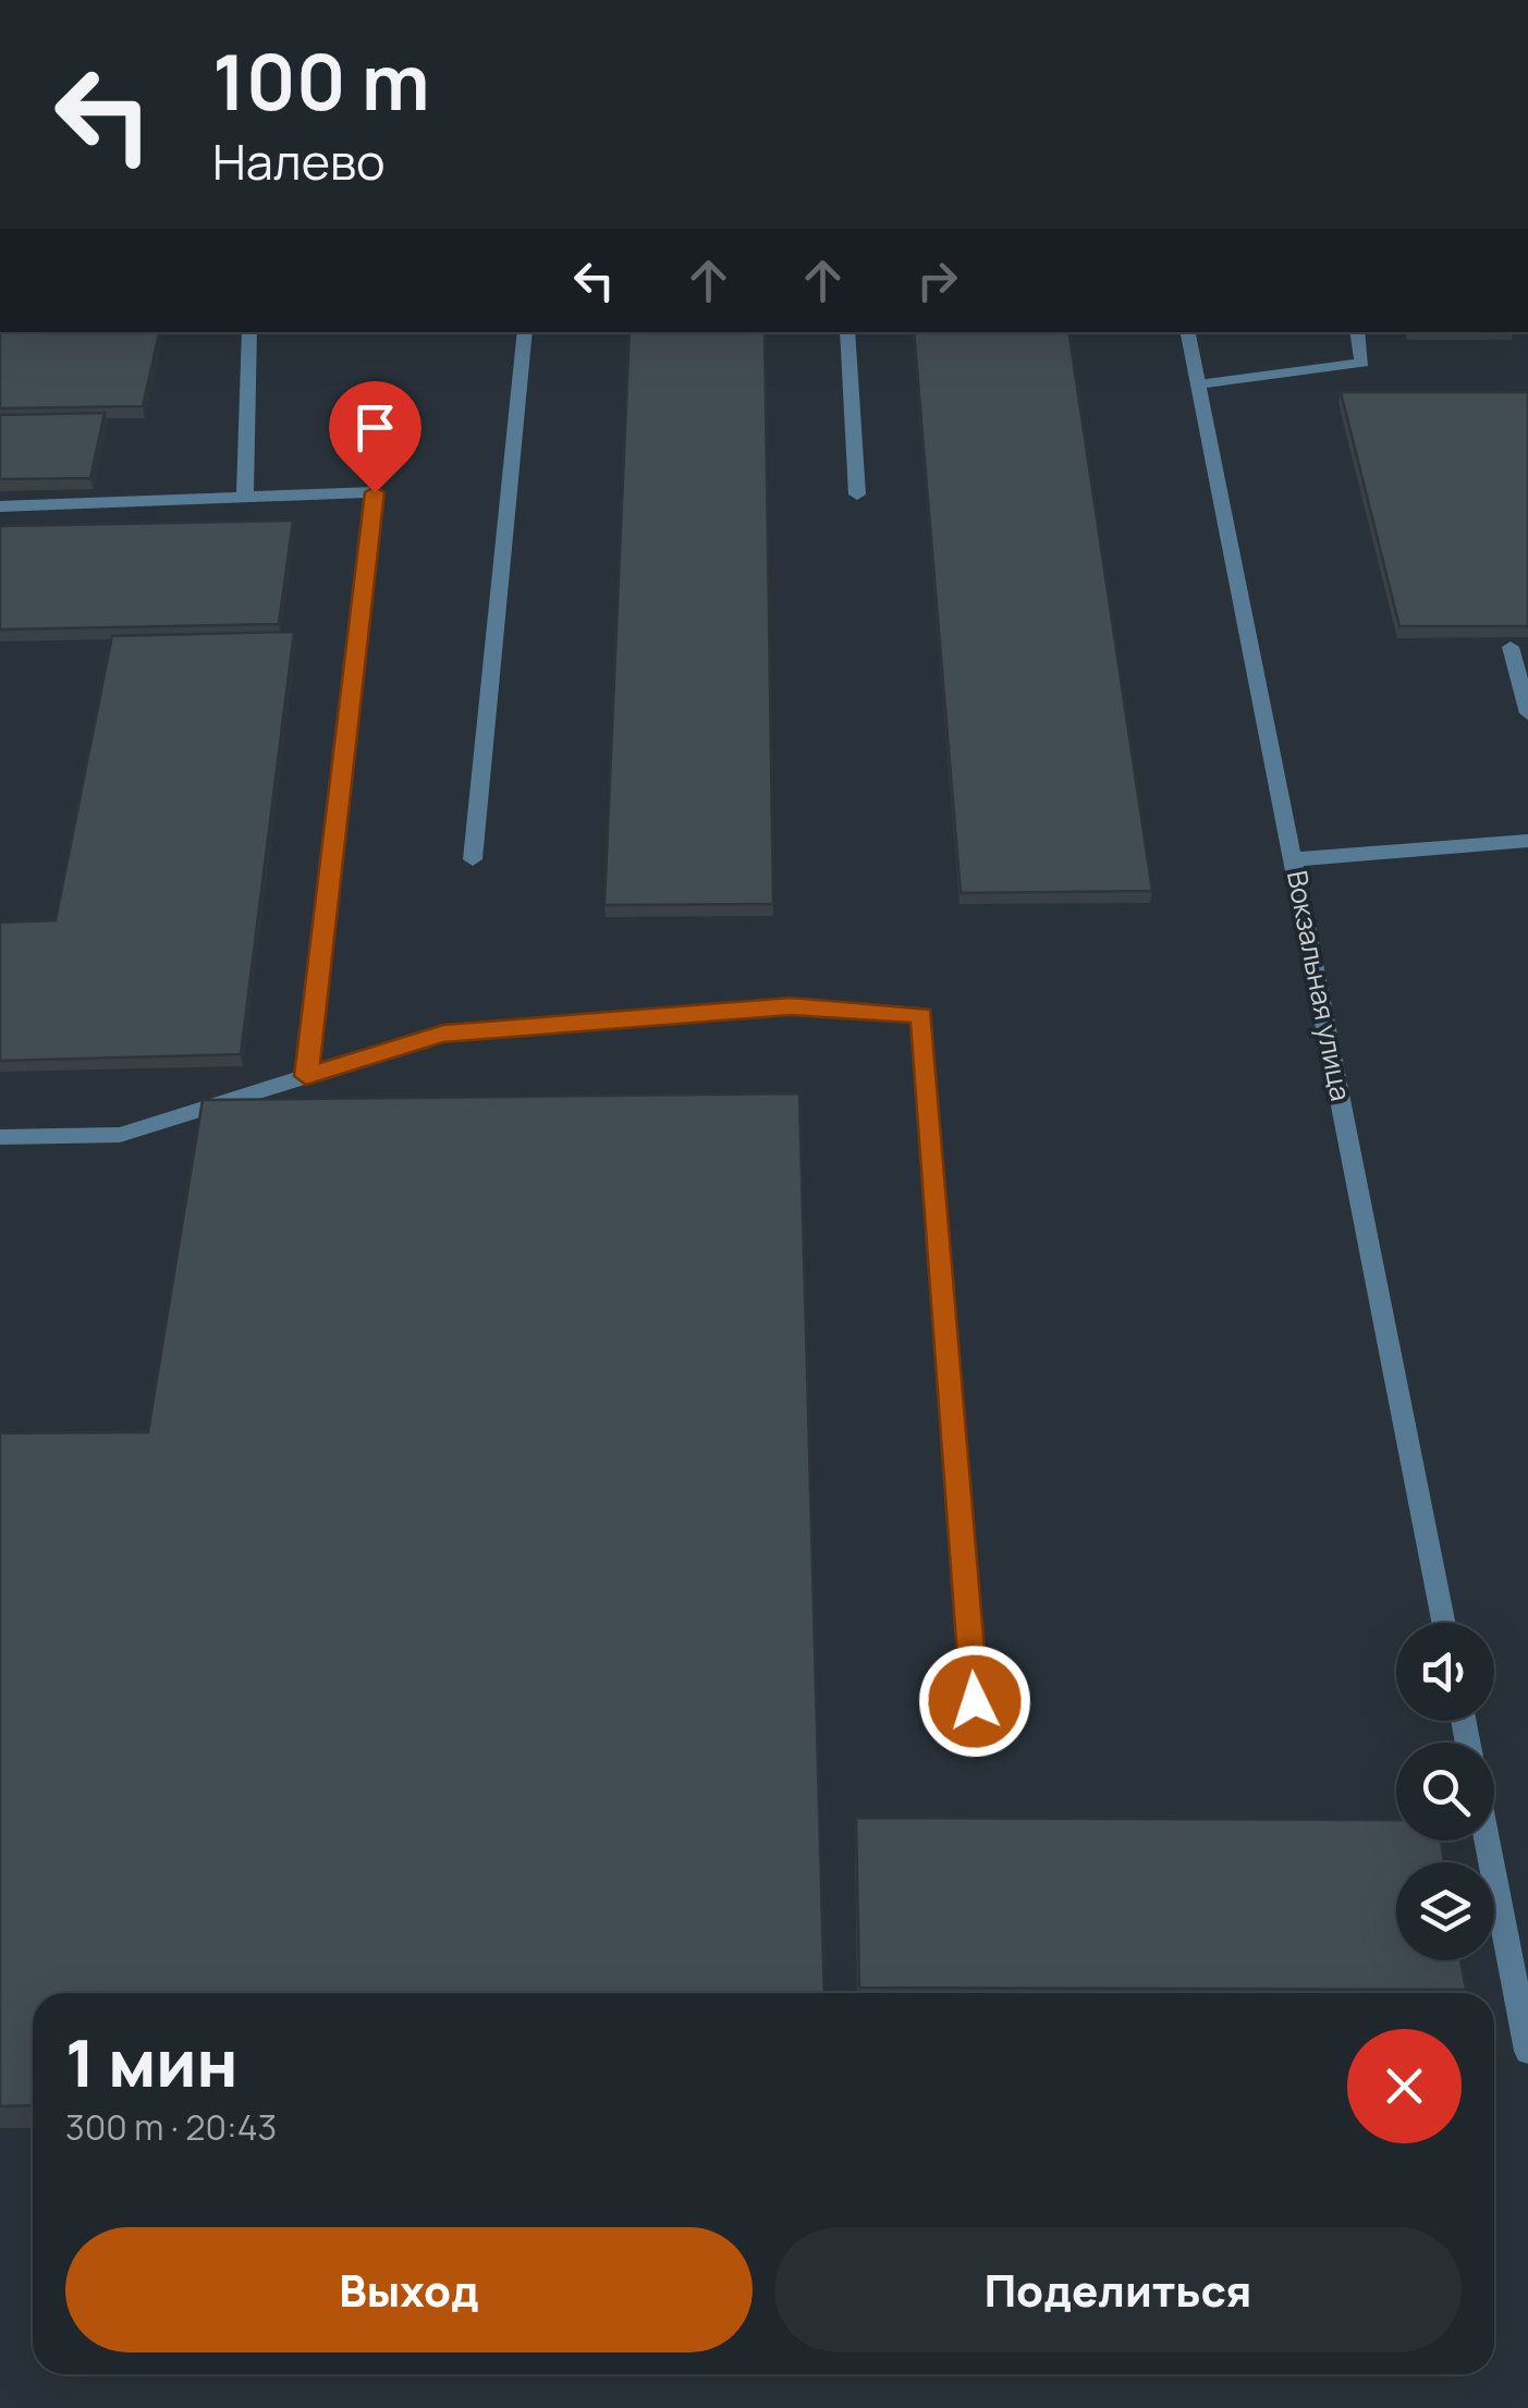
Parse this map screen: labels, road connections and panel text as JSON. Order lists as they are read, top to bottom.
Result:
{
  "streets": {
    "street": ["Вокзальная улица"]
  },
  "page": {
    "turn": ["100 m", "Налево"],
    "heading": ["1 мин", "300 m · 20:43"],
    "buttons": ["Выход", "Поделиться"]
  }
}
